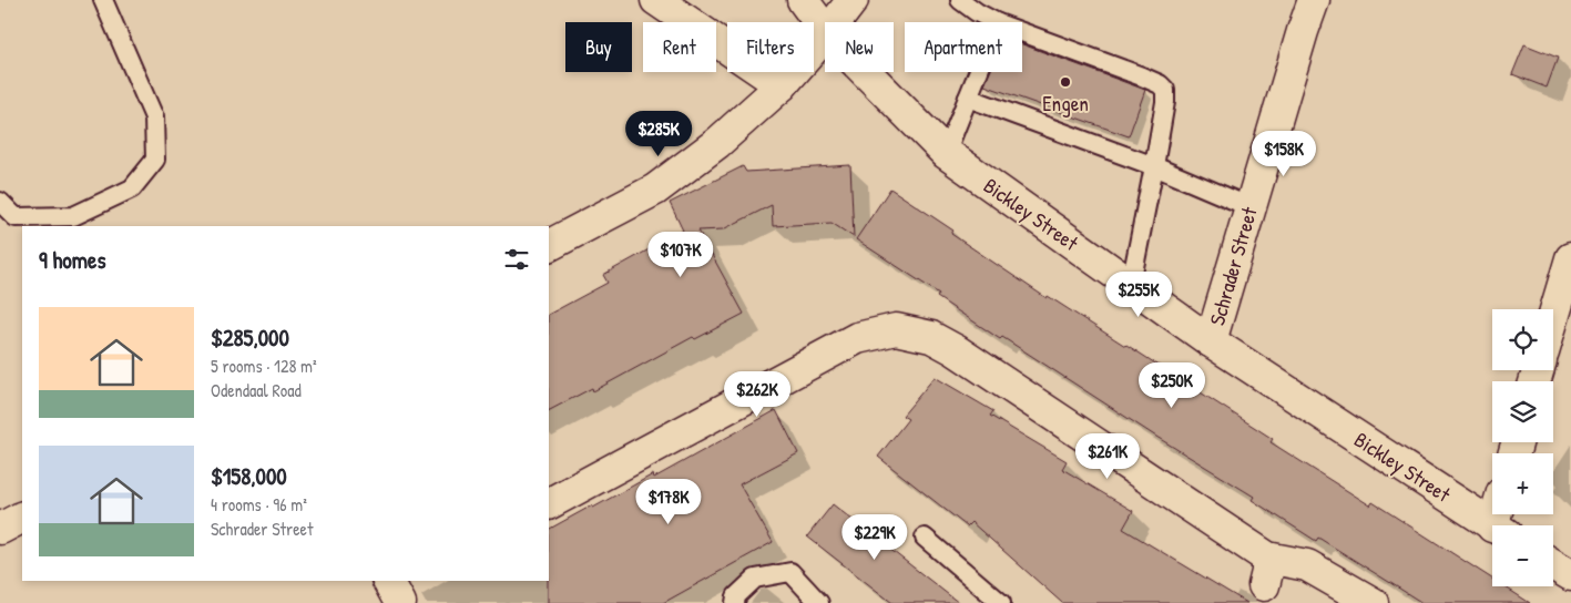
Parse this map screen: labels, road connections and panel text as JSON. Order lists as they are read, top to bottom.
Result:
{
  "streets": {
    "street": ["Bickley Street", "Schrader Street"]
  },
  "crossings": [
    ["Bickley Street", "Schrader Street"]
  ],
  "places": ["Engen"],
  "page": {
    "chip": [
      "Buy",
      "Rent",
      "Filters",
      "New",
      "Apartment"
    ],
    "price": [
      "$285K",
      "$158K",
      "$107K",
      "$255K",
      "$250K",
      "$262K",
      "$261K",
      "$178K",
      "$229K"
    ],
    "heading": "9 homes",
    "list": [
      {
        "name": "$285,000",
        "note": "5 rooms · 128 m² · Odendaal Road"
      },
      {
        "name": "$158,000",
        "note": "4 rooms · 96 m² · Schrader Street"
      }
    ],
    "map_buttons": ["+", "−"]
  }
}
